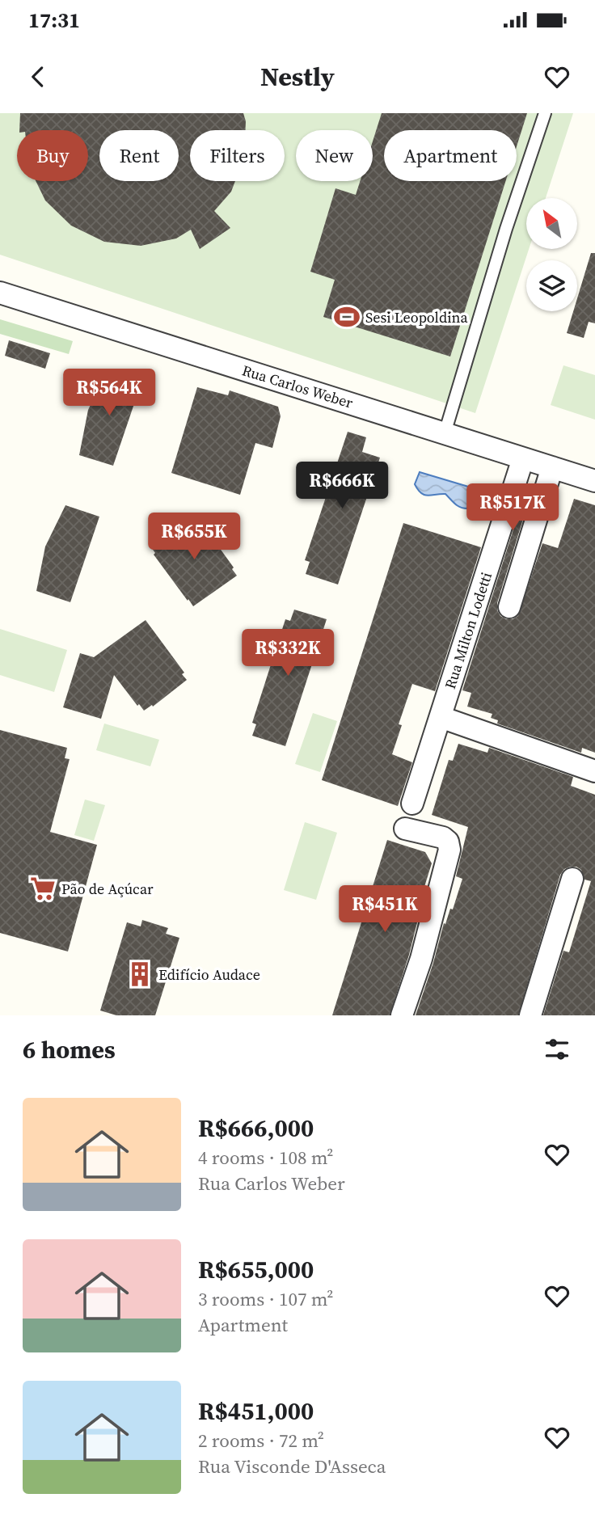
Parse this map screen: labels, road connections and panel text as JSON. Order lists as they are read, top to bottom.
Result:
{
  "streets": {
    "street": ["Rua Carlos Weber", "Rua Milton Lodetti"]
  },
  "crossings": [
    ["Rua Carlos Weber", "Rua Milton Lodetti"]
  ],
  "places": {
    "sports": ["Sesi Leopoldina"],
    "supermarket": ["Pão de Açúcar"],
    "building": ["Edifício Audace"]
  },
  "north": "top left",
  "page": {
    "status": "17:31",
    "header": "Nestly",
    "chip": [
      "Buy",
      "Rent",
      "Filters",
      "New",
      "Apartment"
    ],
    "price": [
      "R$564K",
      "R$666K",
      "R$517K",
      "R$655K",
      "R$332K",
      "R$451K"
    ],
    "heading": "6 homes",
    "list": [
      {
        "name": "R$666,000",
        "note": "4 rooms · 108 m² · Rua Carlos Weber"
      },
      {
        "name": "R$655,000",
        "note": "3 rooms · 107 m² · Apartment"
      },
      {
        "name": "R$451,000",
        "note": "2 rooms · 72 m² · Rua Visconde D'Asseca"
      }
    ]
  }
}
